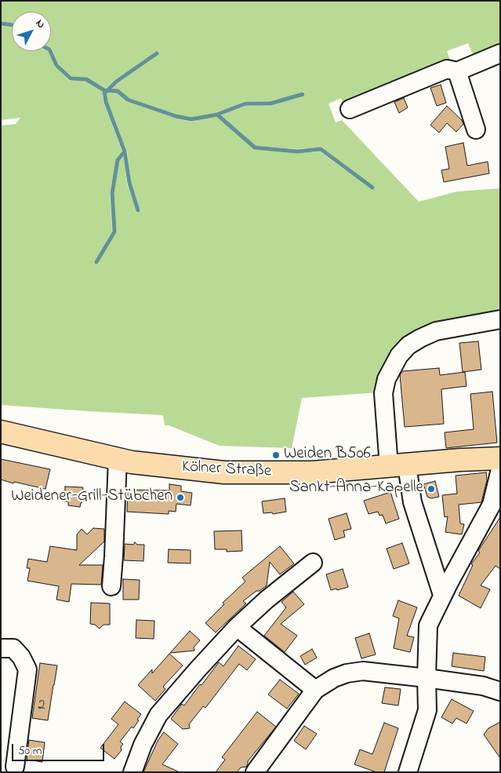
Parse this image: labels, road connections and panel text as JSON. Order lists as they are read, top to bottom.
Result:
{
  "streets": {
    "main road": ["Kölner Straße"]
  },
  "places": ["Weiden B506", "Sankt-Anna-Kapelle", "Weidener-Grill-Stübchen"],
  "house_numbers": ["2"],
  "scale_bar": "50 m",
  "north": "top right"
}
